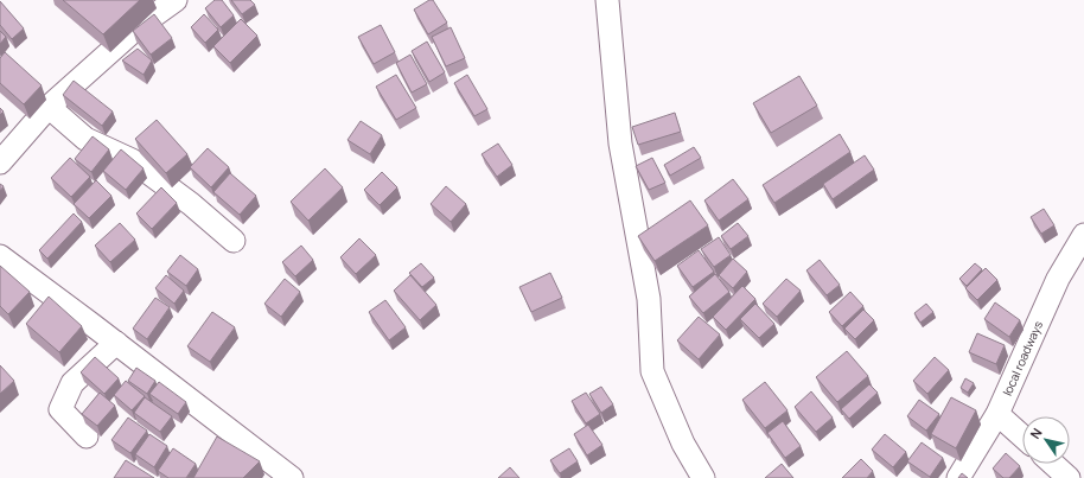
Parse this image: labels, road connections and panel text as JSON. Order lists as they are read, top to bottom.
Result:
{
  "streets": {
    "street": ["local roadways"]
  },
  "north": "top left"
}
